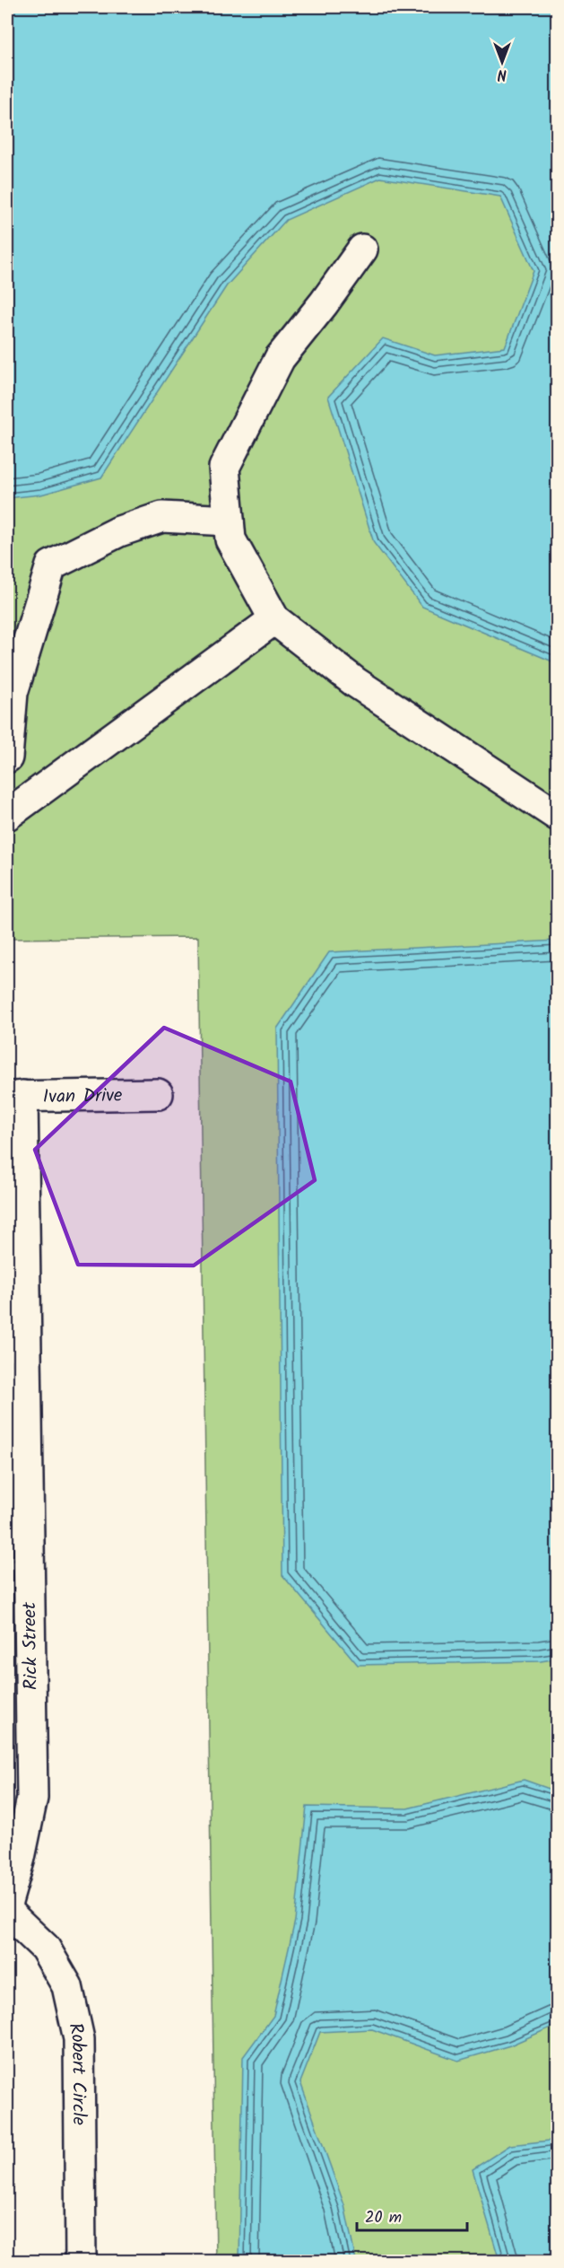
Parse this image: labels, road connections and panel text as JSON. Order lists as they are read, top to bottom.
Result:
{
  "streets": {
    "street": ["Ivan Drive", "Rick Street", "Robert Circle"]
  },
  "crossings": [
    ["Ivan Drive", "Rick Street"]
  ],
  "scale_bar": "20 m",
  "north": "bottom"
}
